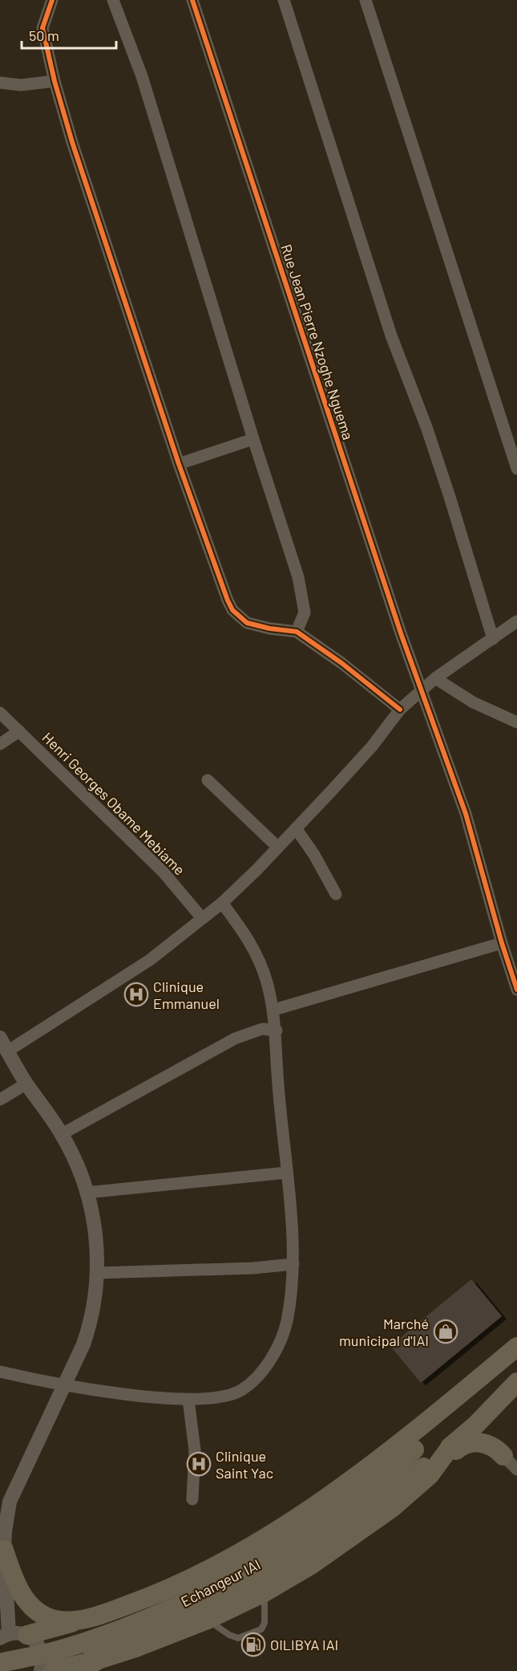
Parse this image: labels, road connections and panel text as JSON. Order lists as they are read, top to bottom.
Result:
{
  "streets": {
    "highway": ["Echangeur IAI"],
    "street": ["Rue Jean Pierre Nzoghe Nguema", "Henri Georges Obame Mebiame"]
  },
  "places": {
    "hospital": ["Clinique Emmanuel", "Clinique Saint Yac"],
    "shop": ["Marché municipal d'IAI"],
    "fuel station": ["OILIBYA IAI"]
  },
  "scale_bar": "50 m"
}
